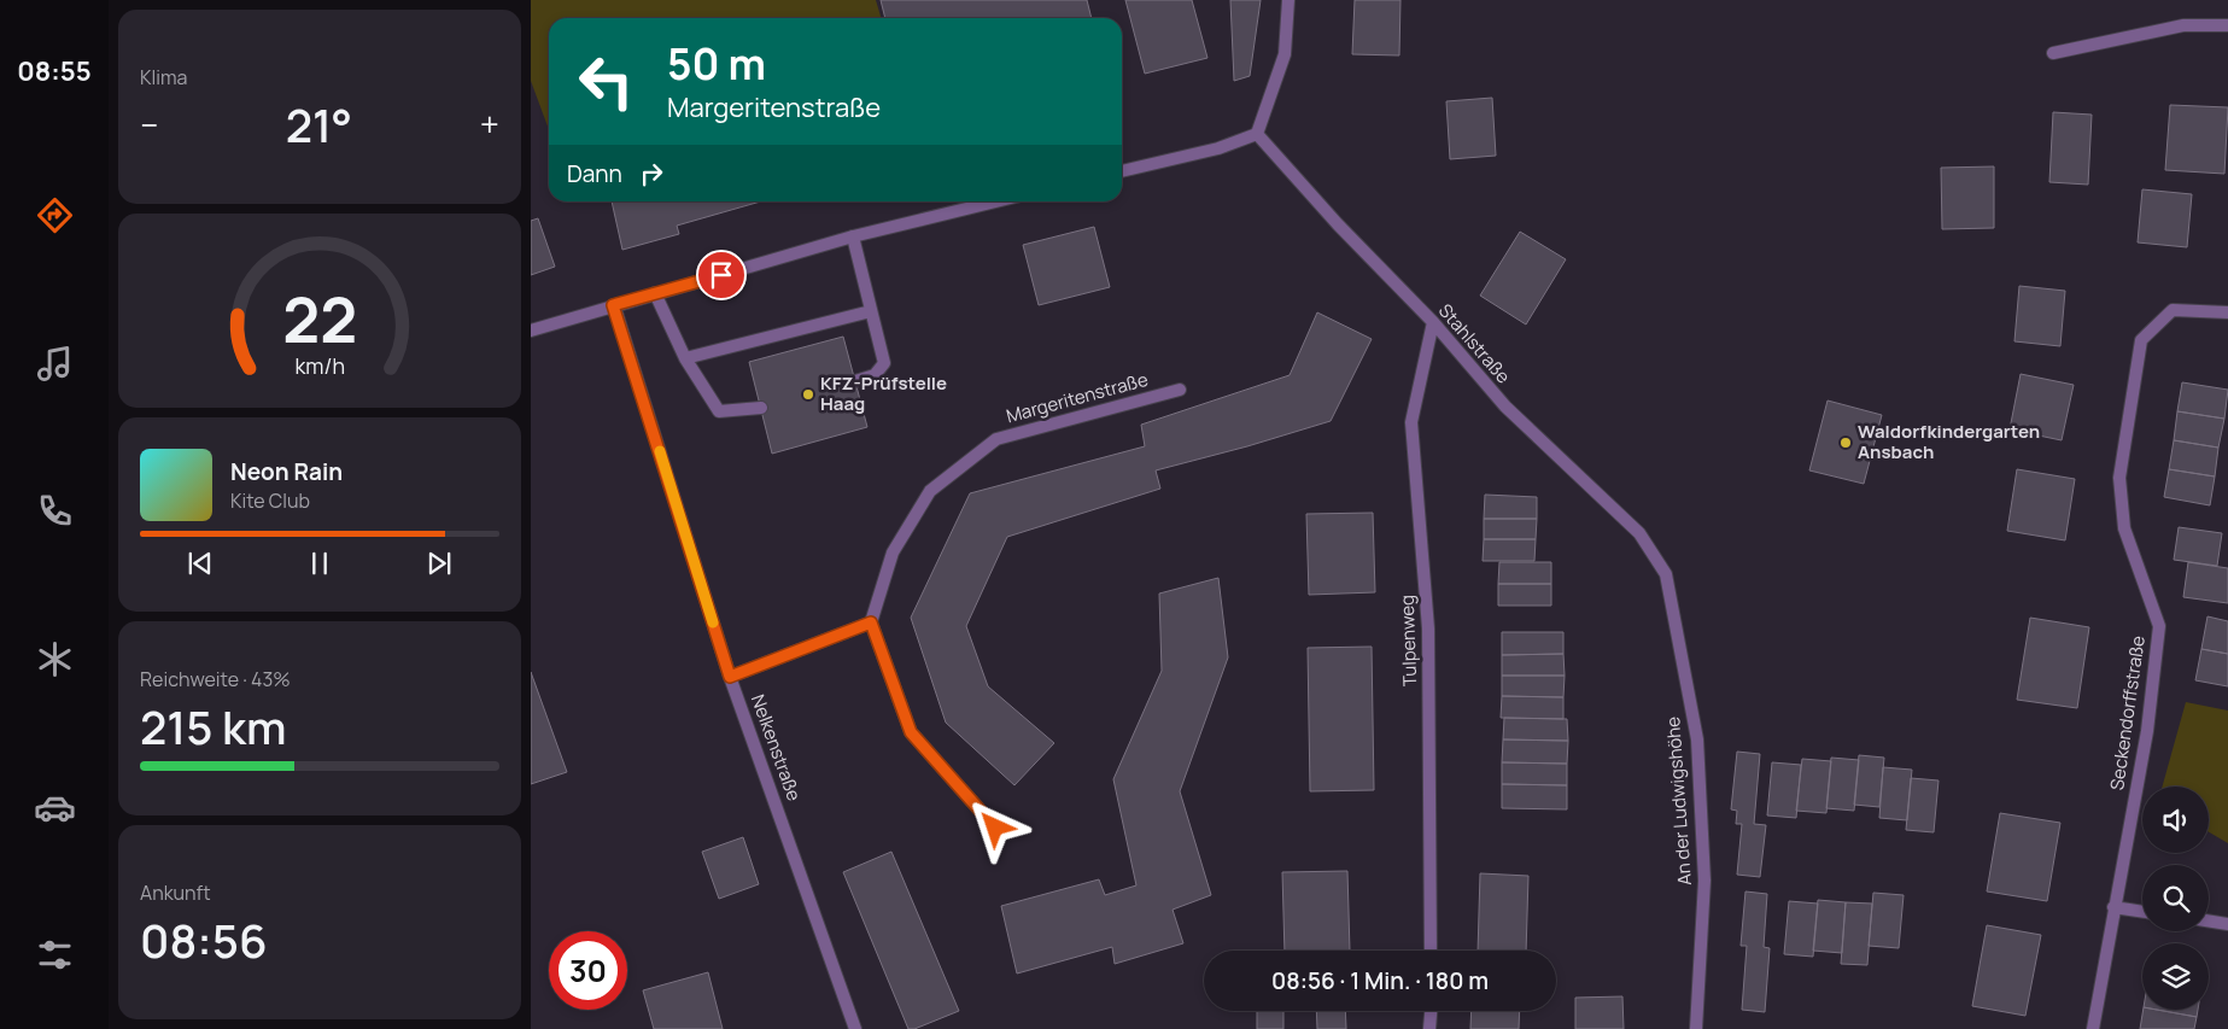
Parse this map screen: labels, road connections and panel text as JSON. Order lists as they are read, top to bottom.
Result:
{
  "streets": {
    "street": [
      "Stahlstraße",
      "Margeritenstraße",
      "Tulpenweg",
      "Seckendorffstraße",
      "Nelkenstraße",
      "An der Ludwigshöhe"
    ]
  },
  "crossings": [
    ["Stahlstraße", "Tulpenweg"],
    ["Stahlstraße", "An der Ludwigshöhe"]
  ],
  "places": ["KFZ-Prüfstelle Haag", "Waldorfkindergarten Ansbach"],
  "page": {
    "tabs": "08:55",
    "tile": [
      "Klima",
      ["Reichweite · 43%", "215 km"],
      ["Ankunft", "08:56"]
    ],
    "turn": ["50 m", "Margeritenstraße"],
    "heat": ["−", "21°", "+"],
    "then": "Dann",
    "song": ["Neon Rain", "Kite Club"],
    "limit": "30",
    "trip": "08:56 · 1 Min. · 180 m",
    "gauge": ["22", "km/h"]
  }
}
